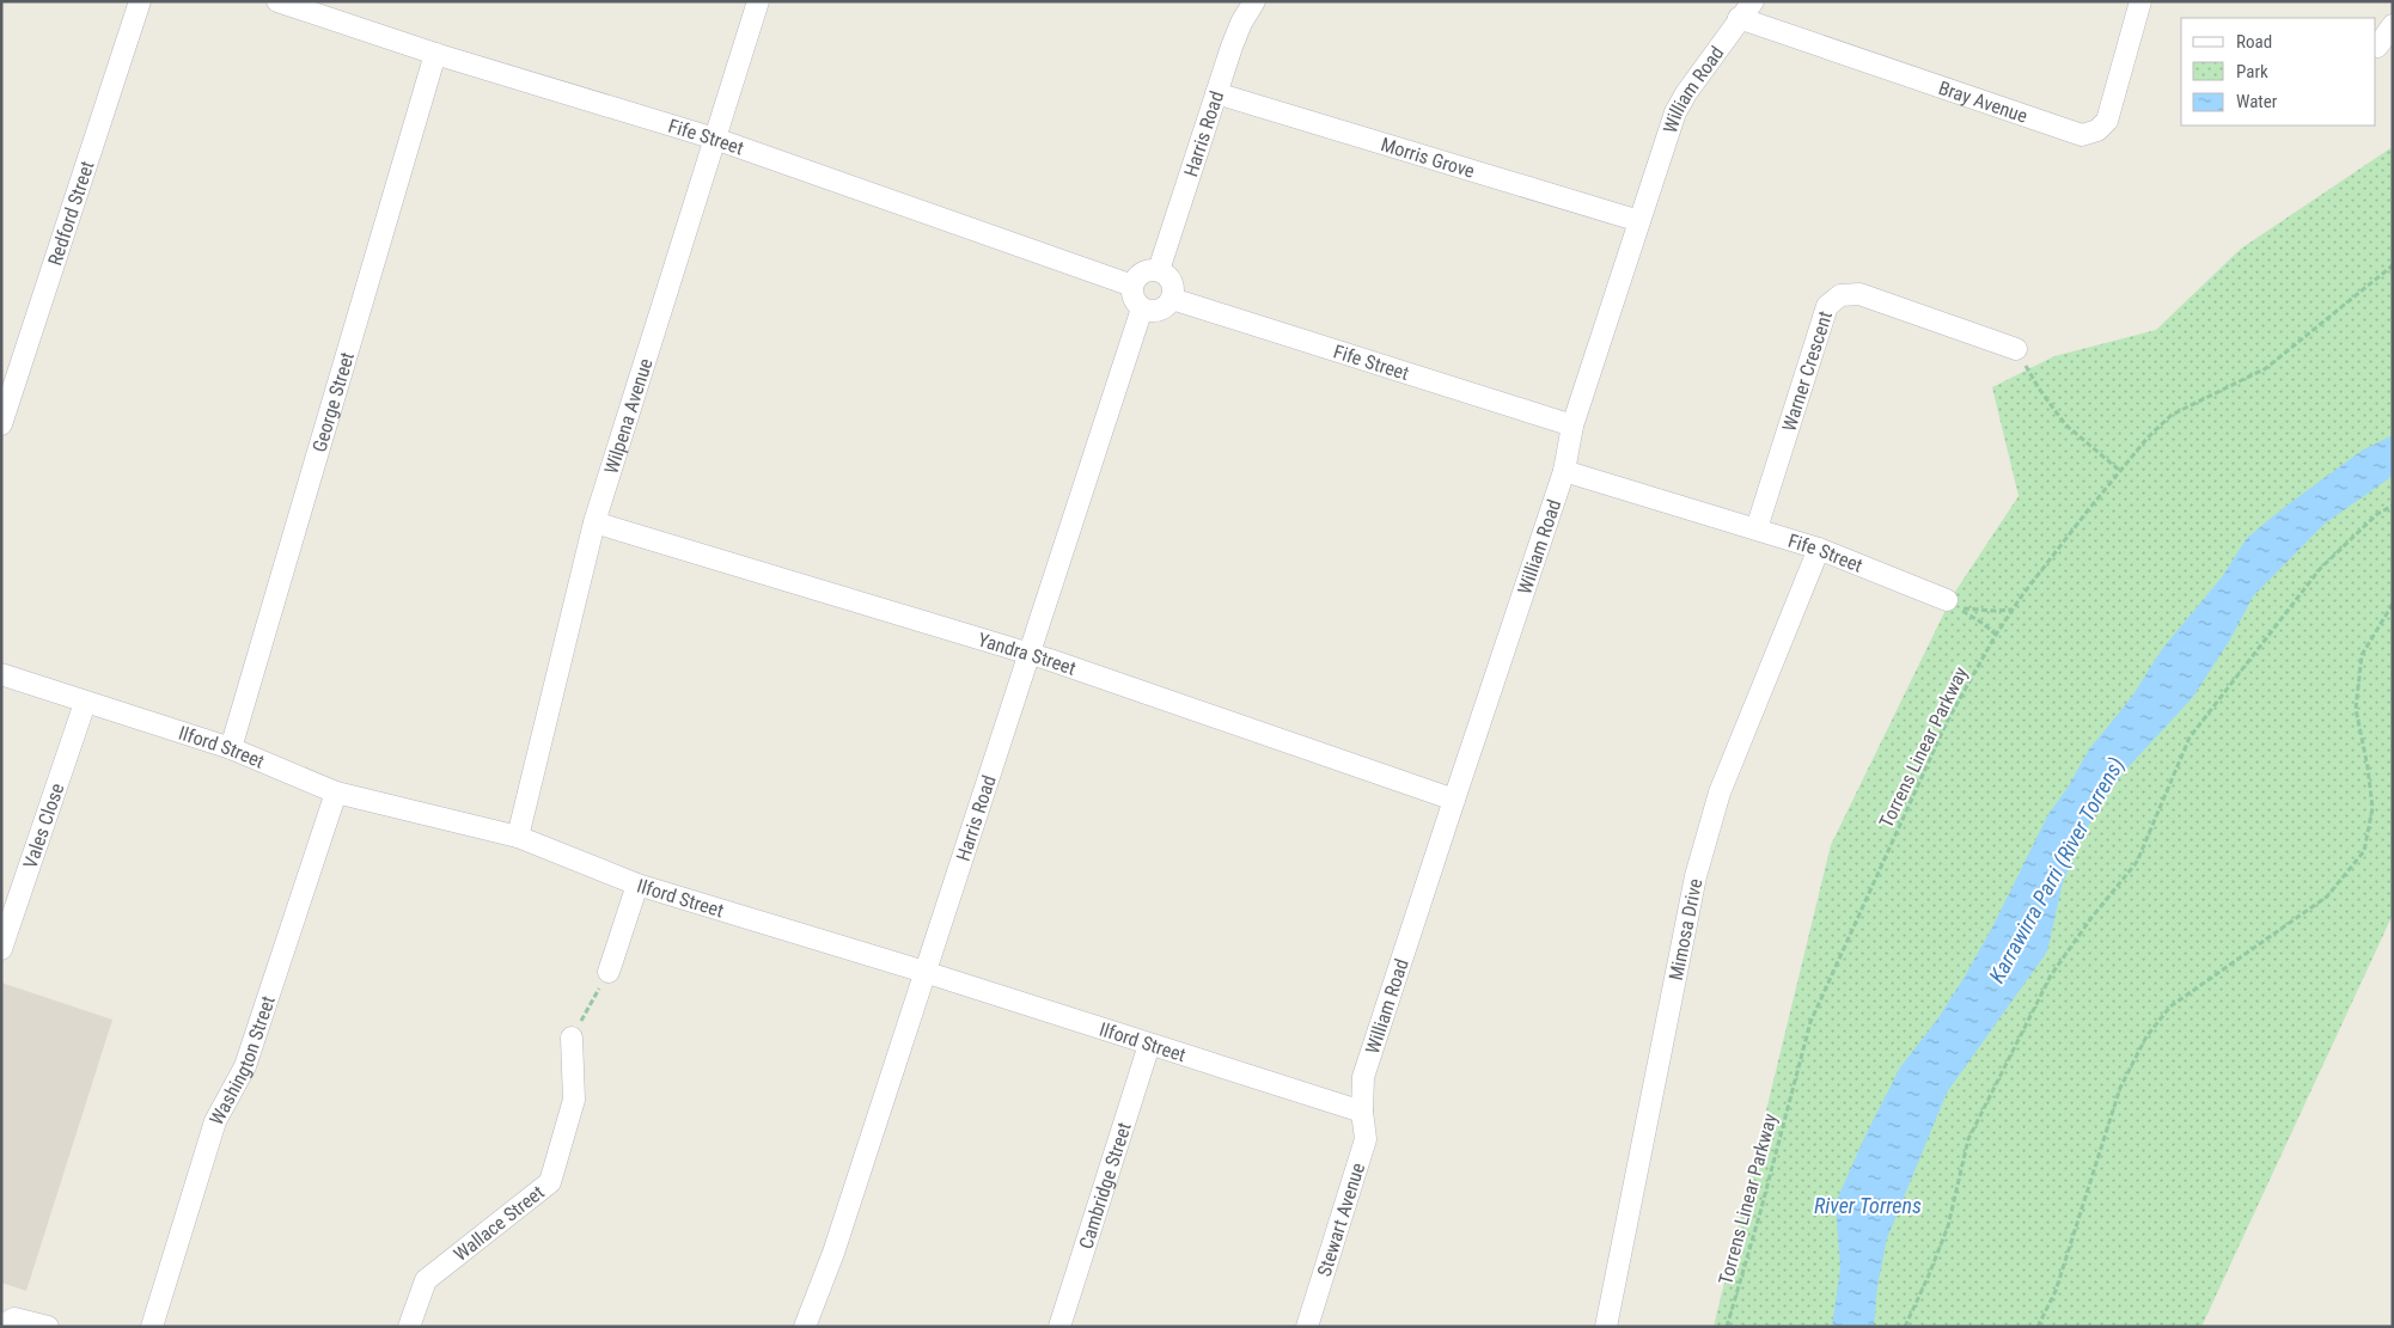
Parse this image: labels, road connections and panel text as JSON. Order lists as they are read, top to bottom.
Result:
{
  "streets": {
    "street": [
      "William Road",
      "Bray Avenue",
      "Harris Road",
      "Fife Street",
      "Morris Grove",
      "Redford Street",
      "Warner Crescent",
      "George Street",
      "Wilpena Avenue",
      "Yandra Street",
      "Ilford Street",
      "Vales Close",
      "Mimosa Drive",
      "Washington Street",
      "Cambridge Street",
      "Stewart Avenue",
      "Wallace Street"
    ],
    "path": ["Torrens Linear Parkway"]
  },
  "crossings": [
    ["William Road", "Bray Avenue"],
    ["William Road", "Fife Street"],
    ["William Road", "Morris Grove"],
    ["William Road", "Yandra Street"],
    ["William Road", "Ilford Street"],
    ["William Road", "Stewart Avenue"],
    ["Harris Road", "Fife Street"],
    ["Harris Road", "Morris Grove"],
    ["Harris Road", "Yandra Street"],
    ["Harris Road", "Ilford Street"],
    ["Fife Street", "Warner Crescent"],
    ["Fife Street", "George Street"],
    ["Fife Street", "Wilpena Avenue"],
    ["Fife Street", "Mimosa Drive"],
    ["George Street", "Ilford Street"],
    ["Wilpena Avenue", "Yandra Street"],
    ["Wilpena Avenue", "Ilford Street"],
    ["Ilford Street", "Vales Close"],
    ["Ilford Street", "Washington Street"],
    ["Ilford Street", "Cambridge Street"],
    ["Ilford Street", "Stewart Avenue"]
  ],
  "water": ["Karrawirra Parri (River Torrens)", "River Torrens"],
  "legend": ["Road", "Park", "Water"]
}
